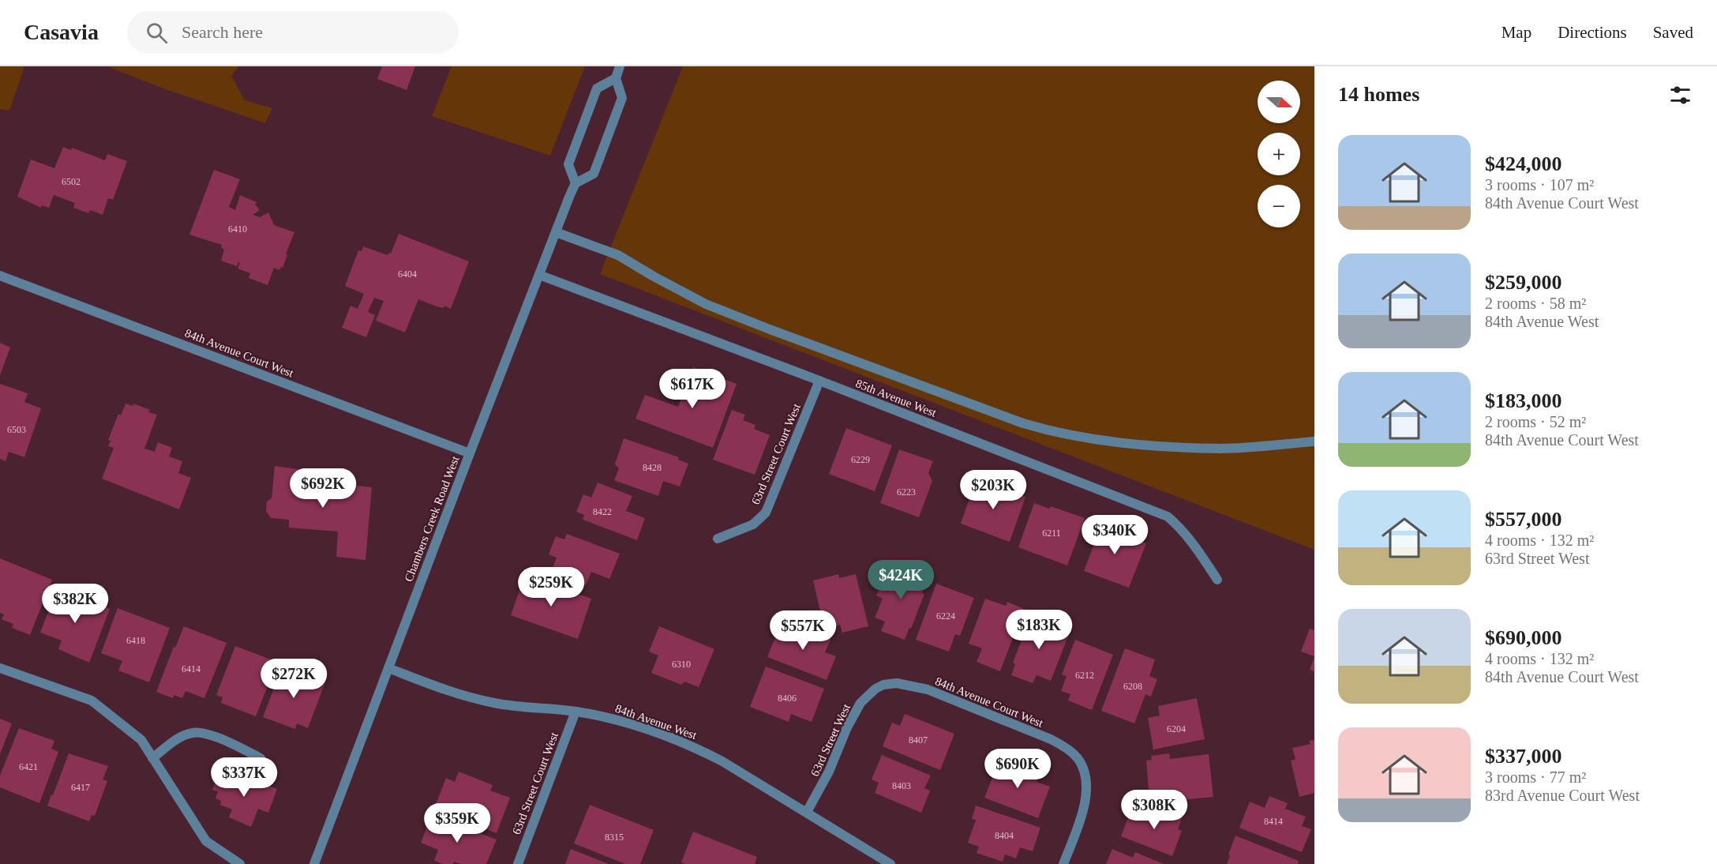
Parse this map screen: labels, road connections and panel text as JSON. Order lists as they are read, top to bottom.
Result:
{
  "streets": {
    "street": [
      "84th Avenue Court West",
      "85th Avenue West",
      "63rd Street Court West",
      "Chambers Creek Road West",
      "84th Avenue West",
      "63rd Street West"
    ]
  },
  "crossings": [
    ["84th Avenue Court West", "Chambers Creek Road West"],
    ["84th Avenue Court West", "63rd Street West"],
    ["85th Avenue West", "63rd Street Court West"],
    ["85th Avenue West", "Chambers Creek Road West"],
    ["63rd Street Court West", "84th Avenue West"],
    ["Chambers Creek Road West", "84th Avenue West"],
    ["84th Avenue West", "63rd Street West"]
  ],
  "house_numbers": [
    "6502",
    "6410",
    "6404",
    "6503",
    "6229",
    "8428",
    "6223",
    "8422",
    "6211",
    "6224",
    "6418",
    "6310",
    "6414",
    "6212",
    "6208",
    "8406",
    "6204",
    "8407",
    "6421",
    "8403",
    "6417",
    "8414",
    "8404",
    "8315"
  ],
  "north": "right",
  "page": {
    "header": "Casavia",
    "search": "Search here",
    "nav": ["Map", "Directions", "Saved"],
    "heading": "14 homes",
    "map_buttons": ["+", "−"],
    "list": [
      {
        "name": "$424,000",
        "note": "3 rooms · 107 m² · 84th Avenue Court West"
      },
      {
        "name": "$259,000",
        "note": "2 rooms · 58 m² · 84th Avenue West"
      },
      {
        "name": "$183,000",
        "note": "2 rooms · 52 m² · 84th Avenue Court West"
      },
      {
        "name": "$557,000",
        "note": "4 rooms · 132 m² · 63rd Street West"
      },
      {
        "name": "$690,000",
        "note": "4 rooms · 132 m² · 84th Avenue Court West"
      },
      {
        "name": "$337,000",
        "note": "3 rooms · 77 m² · 83rd Avenue Court West"
      }
    ],
    "price": [
      "$617K",
      "$692K",
      "$203K",
      "$340K",
      "$424K",
      "$259K",
      "$382K",
      "$183K",
      "$557K",
      "$272K",
      "$690K",
      "$337K",
      "$308K",
      "$359K"
    ]
  }
}
